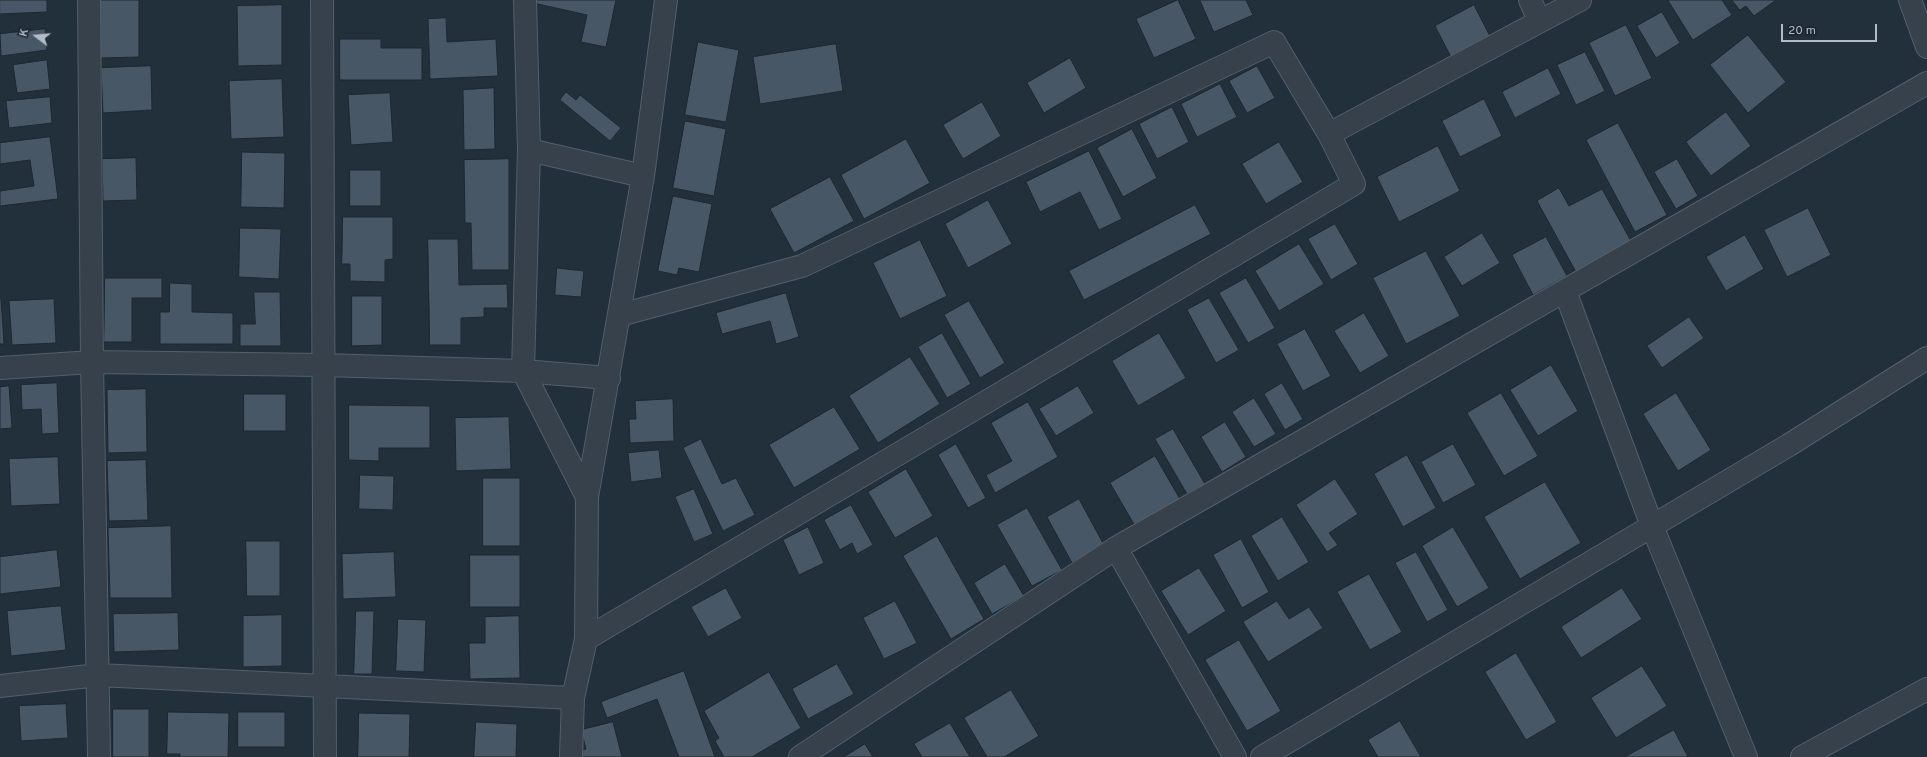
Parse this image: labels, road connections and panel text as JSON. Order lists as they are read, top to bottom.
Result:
{
  "scale_bar": "20 m",
  "north": "left"
}
